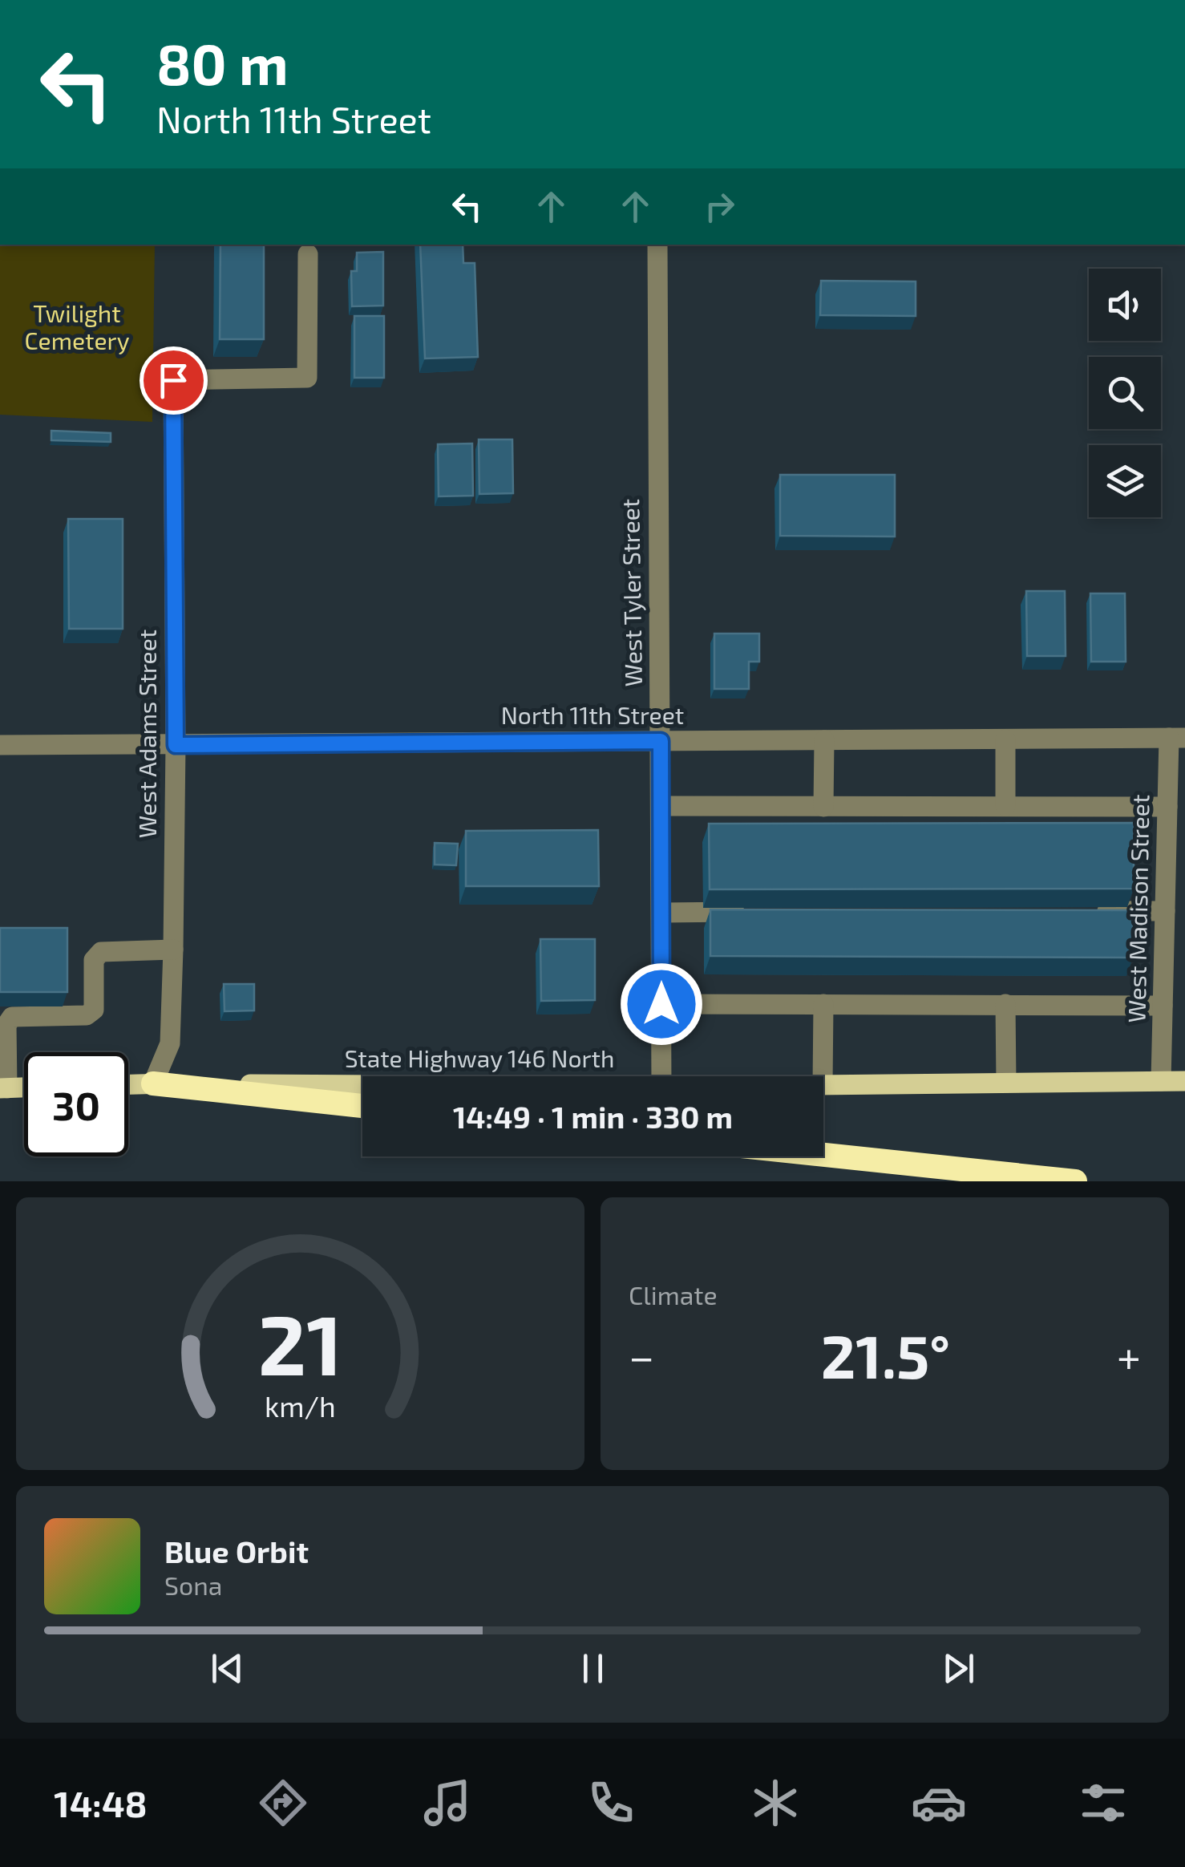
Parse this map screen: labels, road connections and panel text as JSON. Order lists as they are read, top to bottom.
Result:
{
  "streets": {
    "main road": ["State Highway 146 North"],
    "street": [
      "West Tyler Street",
      "North 11th Street",
      "West Adams Street",
      "West Madison Street"
    ]
  },
  "crossings": [
    ["West Tyler Street", "North 11th Street"],
    ["North 11th Street", "West Adams Street"],
    ["North 11th Street", "West Madison Street"],
    ["West Adams Street", "State Highway 146 North"],
    ["West Madison Street", "State Highway 146 North"]
  ],
  "parks": ["Twilight Cemetery"],
  "page": {
    "turn": ["80 m", "North 11th Street"],
    "limit": "30",
    "trip": "14:49 · 1 min · 330 m",
    "tile": "Climate",
    "heat": ["−", "21.5°", "+"],
    "song": ["Blue Orbit", "Sona"],
    "tabs": "14:48",
    "gauge": ["21", "km/h"]
  }
}
